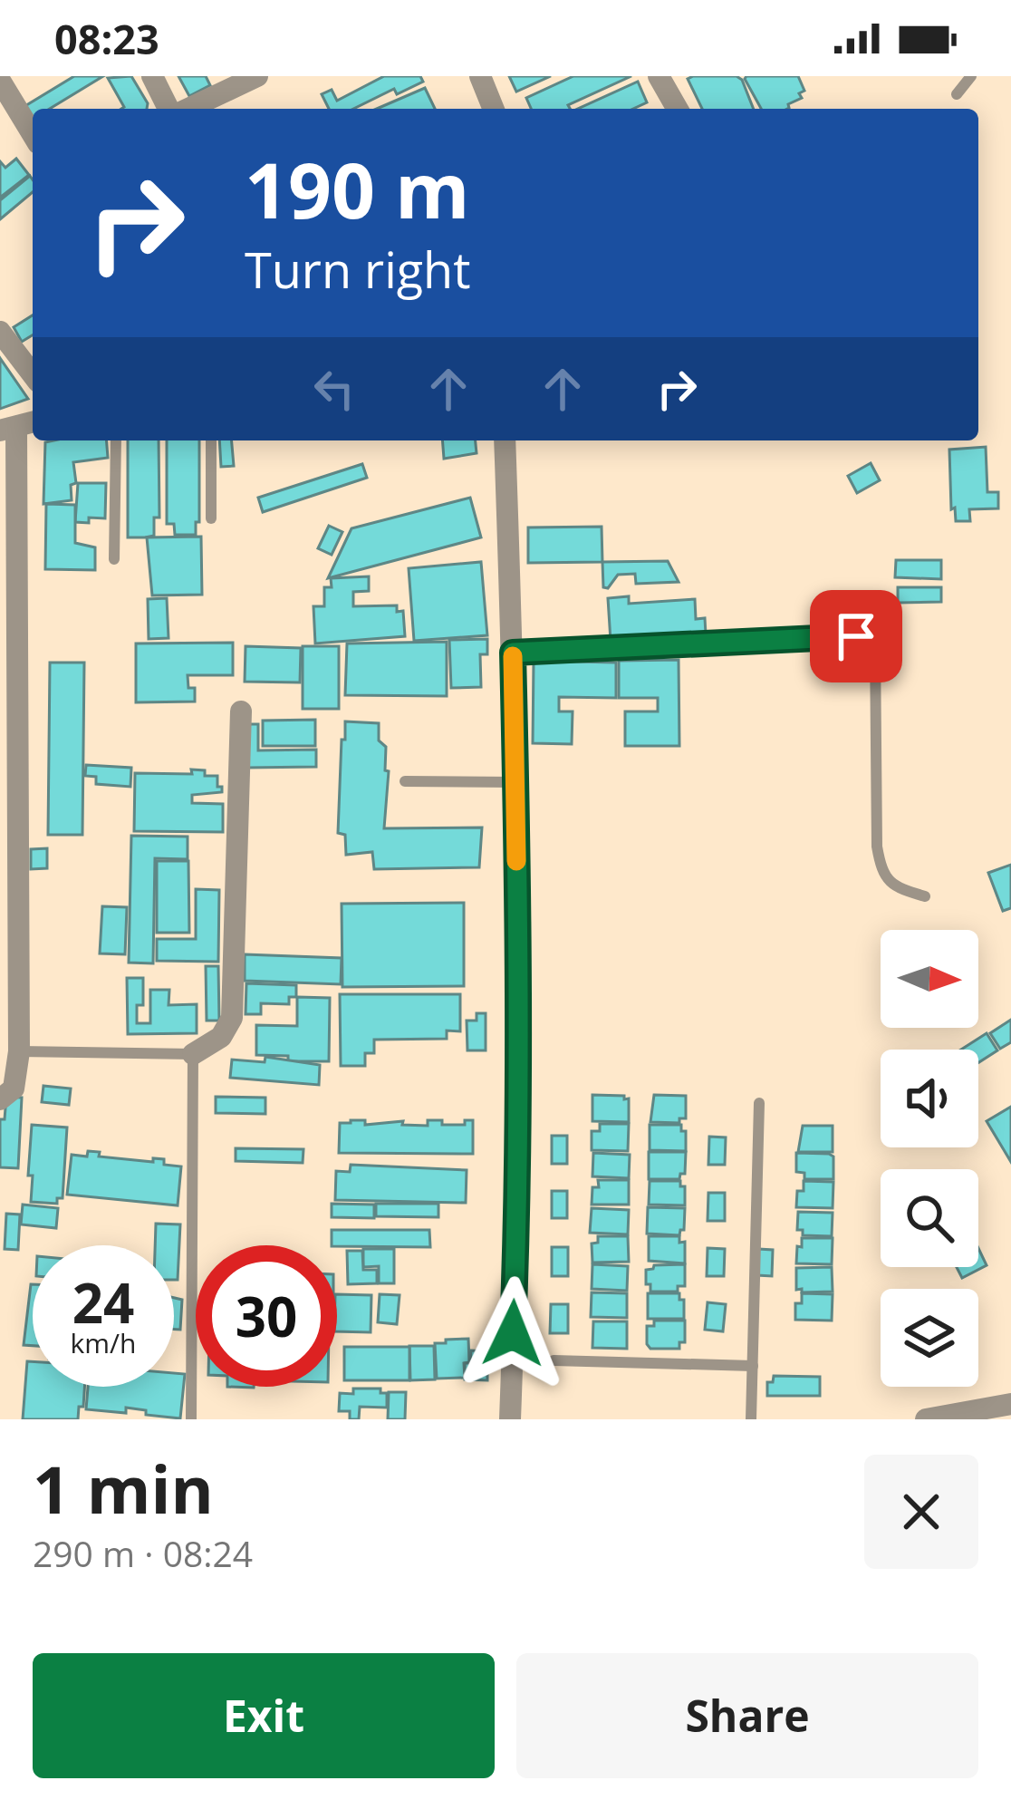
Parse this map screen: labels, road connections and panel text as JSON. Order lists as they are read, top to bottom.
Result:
{
  "north": "right",
  "page": {
    "status": "08:23",
    "turn": ["190 m", "Turn right"],
    "speed": "24 km/h",
    "limit": "30",
    "heading": ["1 min", "290 m · 08:24"],
    "buttons": ["Exit", "Share"]
  }
}
